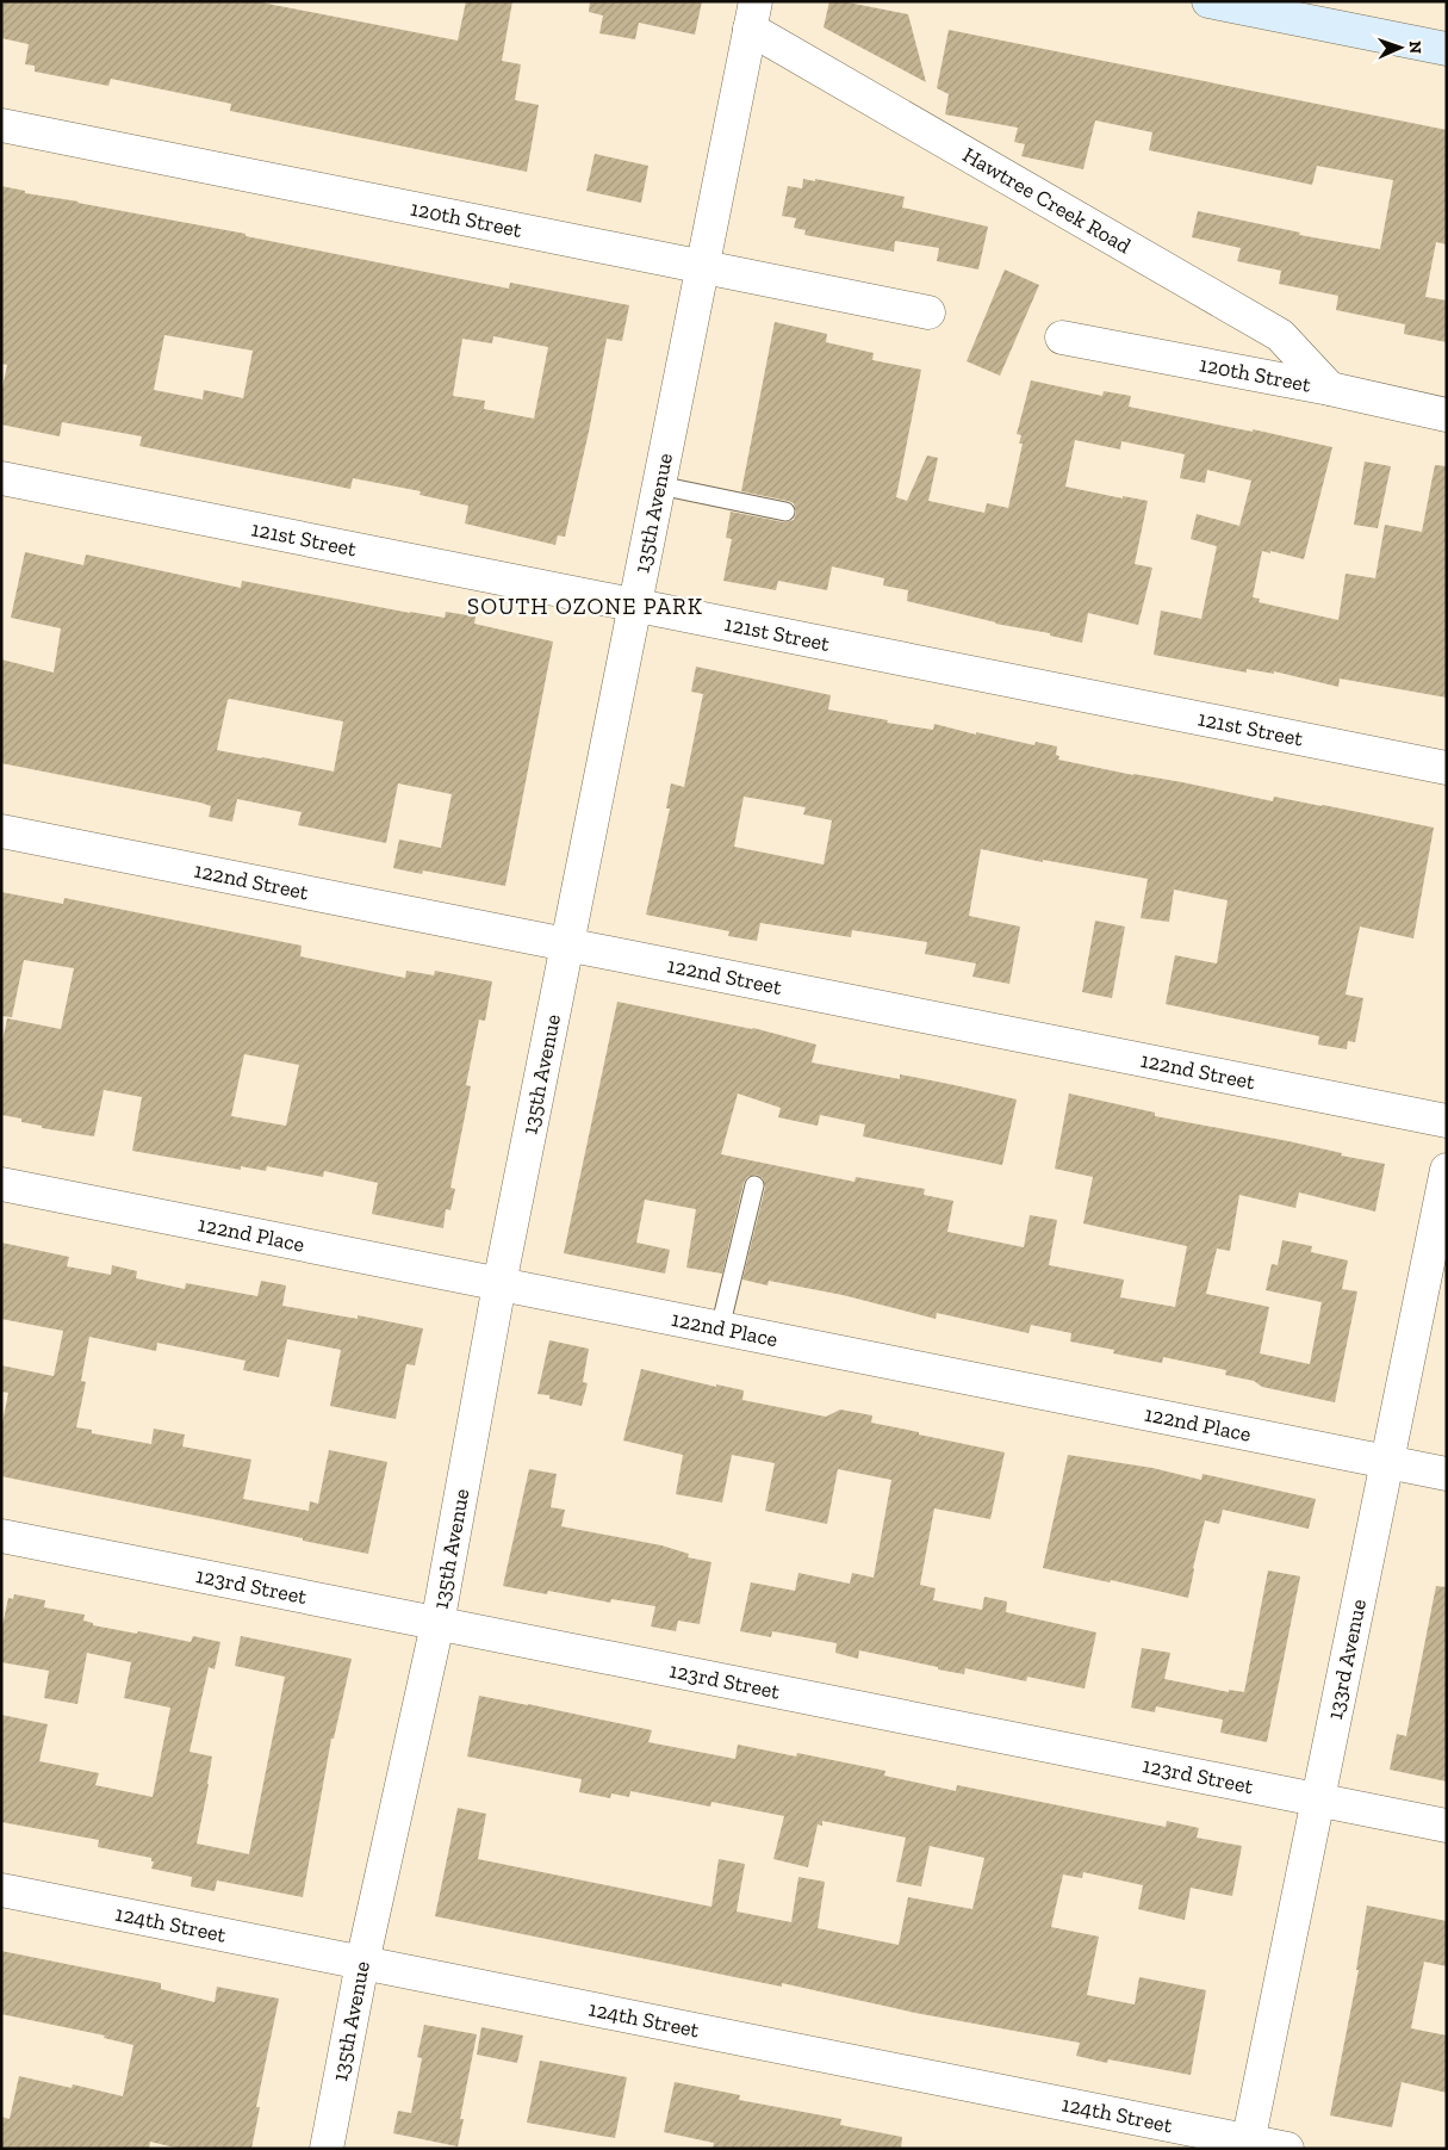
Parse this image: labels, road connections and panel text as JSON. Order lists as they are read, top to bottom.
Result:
{
  "streets": {
    "street": [
      "Hawtree Creek Road",
      "120th Street",
      "135th Avenue",
      "121st Street",
      "122nd Street",
      "122nd Place",
      "123rd Street",
      "133rd Avenue",
      "124th Street"
    ]
  },
  "crossings": [
    ["Hawtree Creek Road", "120th Street"],
    ["Hawtree Creek Road", "135th Avenue"],
    ["120th Street", "135th Avenue"],
    ["135th Avenue", "121st Street"],
    ["135th Avenue", "122nd Street"],
    ["135th Avenue", "122nd Place"],
    ["135th Avenue", "123rd Street"],
    ["135th Avenue", "124th Street"],
    ["122nd Place", "133rd Avenue"],
    ["123rd Street", "133rd Avenue"],
    ["133rd Avenue", "124th Street"]
  ],
  "districts": ["SOUTH OZONE PARK"],
  "north": "right"
}
